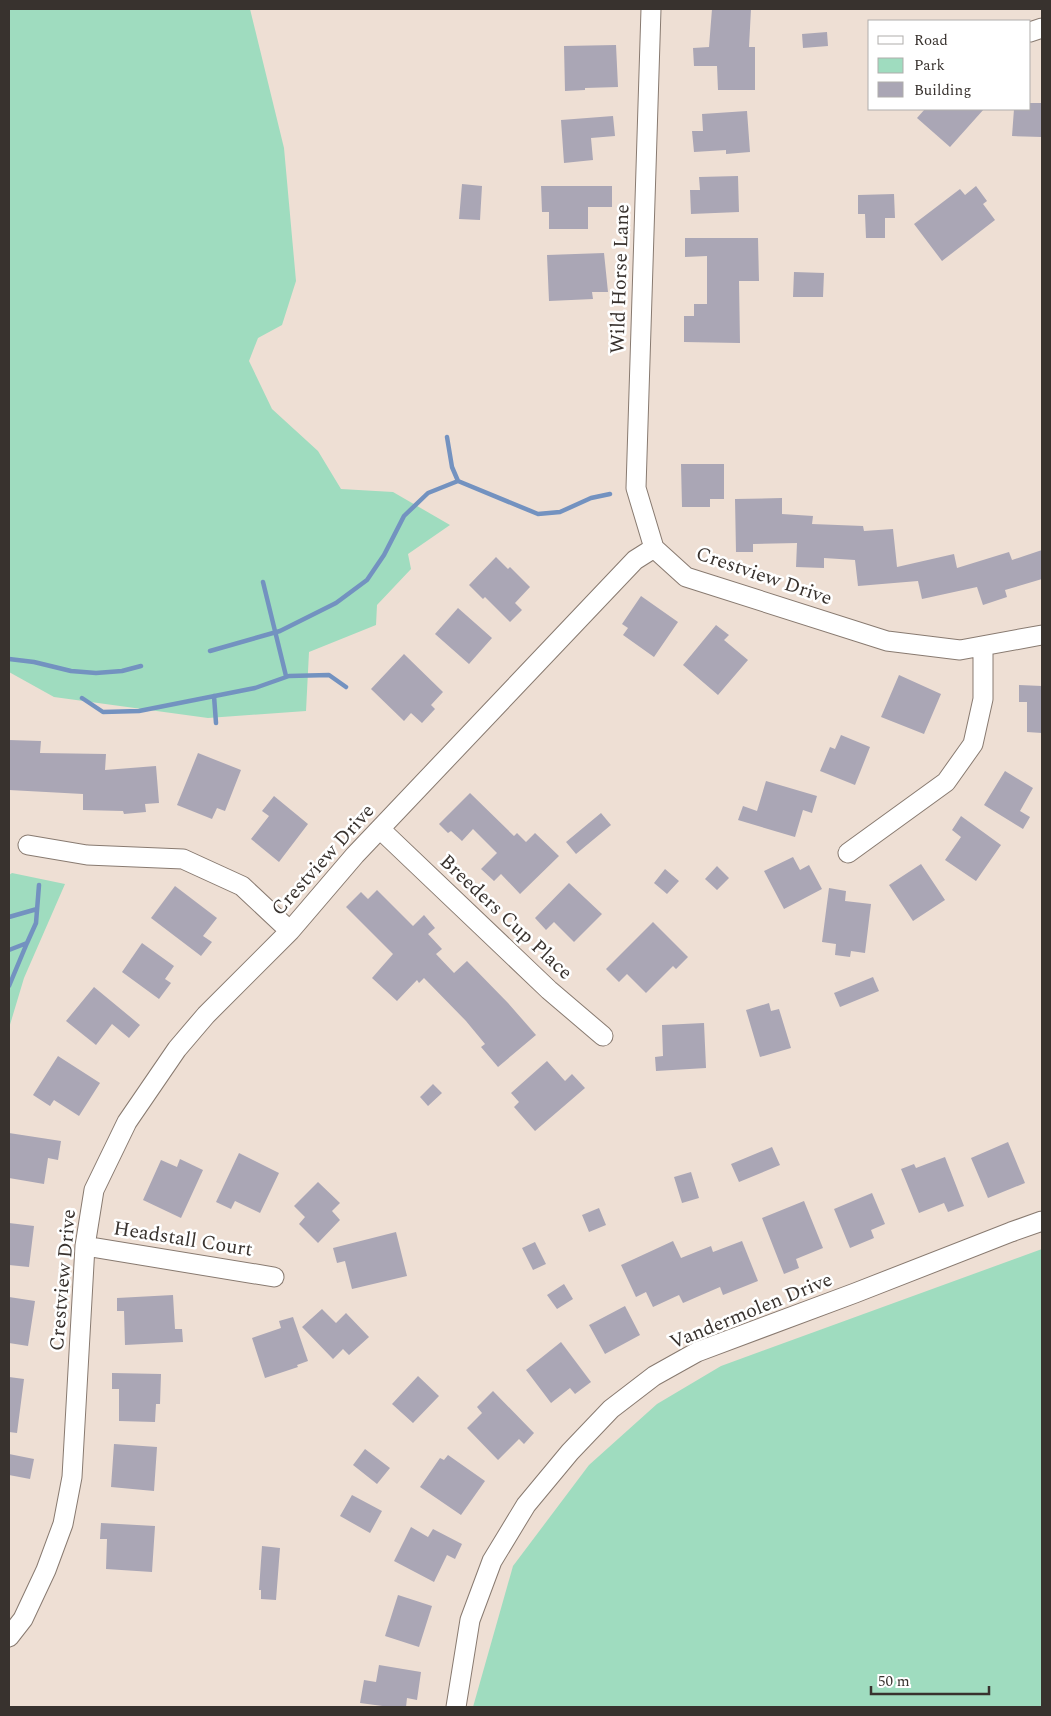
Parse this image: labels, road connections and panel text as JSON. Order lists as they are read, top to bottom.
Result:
{
  "streets": {
    "street": [
      "Wild Horse Lane",
      "Crestview Drive",
      "Breeders Cup Place",
      "Headstall Court",
      "Vandermolen Drive"
    ]
  },
  "crossings": [
    ["Wild Horse Lane", "Crestview Drive"],
    ["Crestview Drive", "Breeders Cup Place"],
    ["Crestview Drive", "Headstall Court"]
  ],
  "legend": ["Road", "Park", "Building"],
  "scale_bar": "50 m"
}
